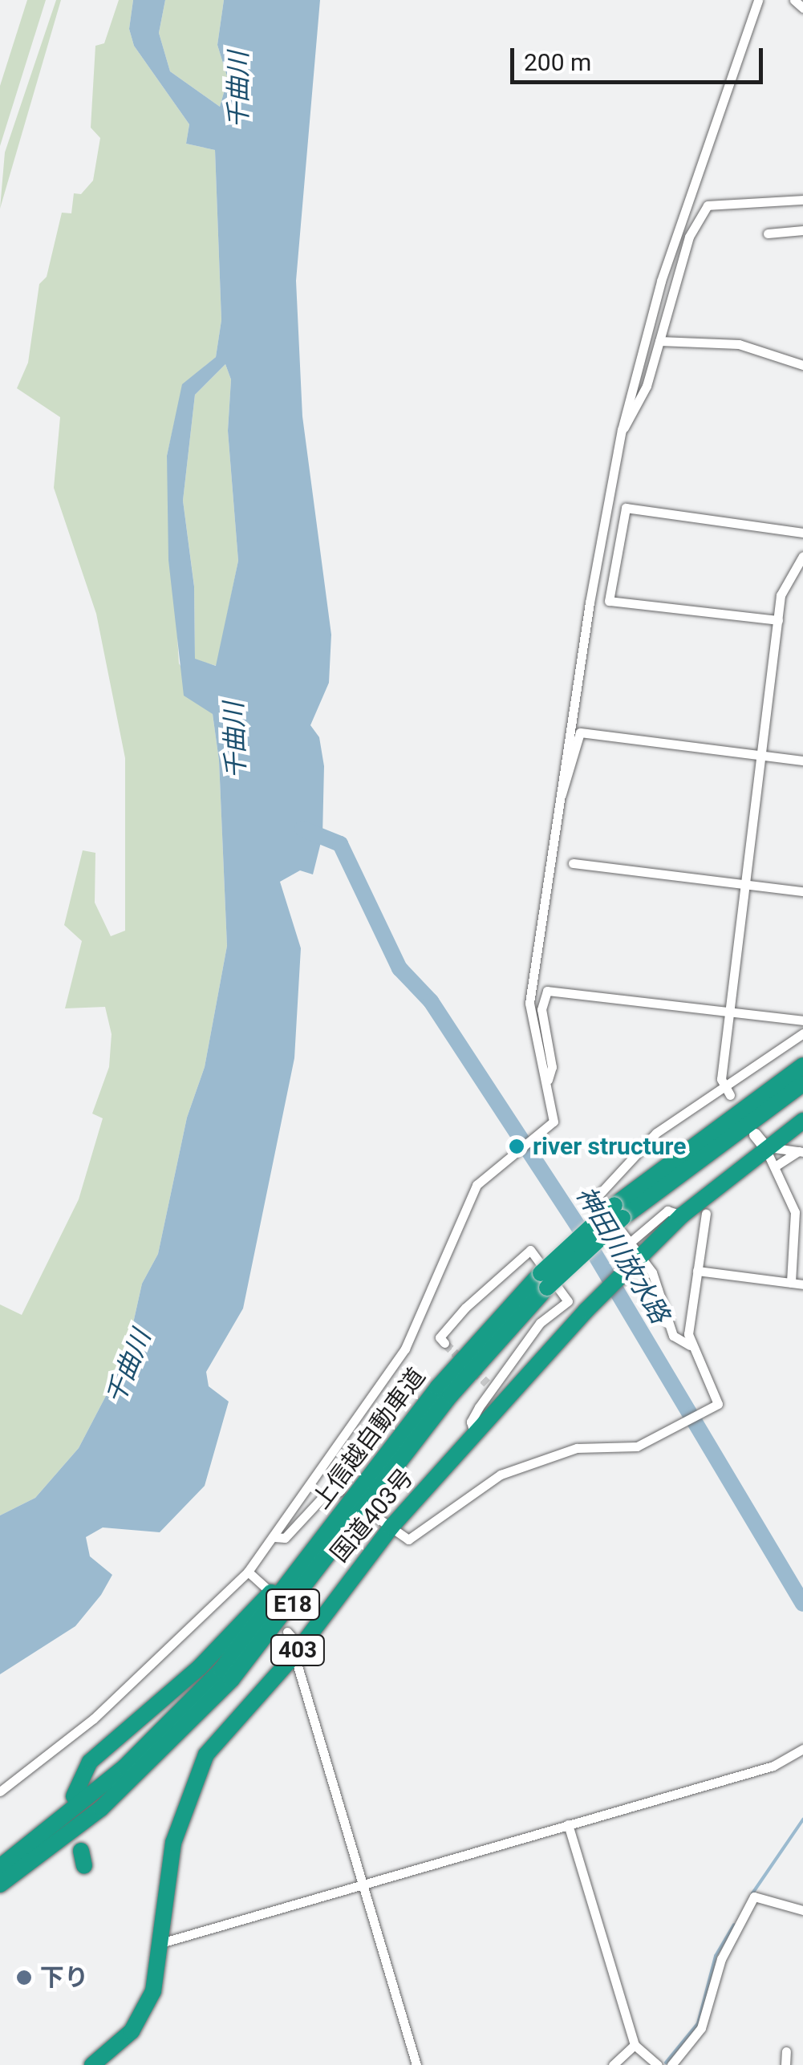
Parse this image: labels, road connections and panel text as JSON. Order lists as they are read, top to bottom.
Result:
{
  "streets": {
    "highway": [
      "上信越自動車道",
      "国道403号",
      "E18",
      "403"
    ]
  },
  "water": ["千曲川", "神田川放水路"],
  "places": ["river structure", "下り"],
  "scale_bar": "200 m"
}
